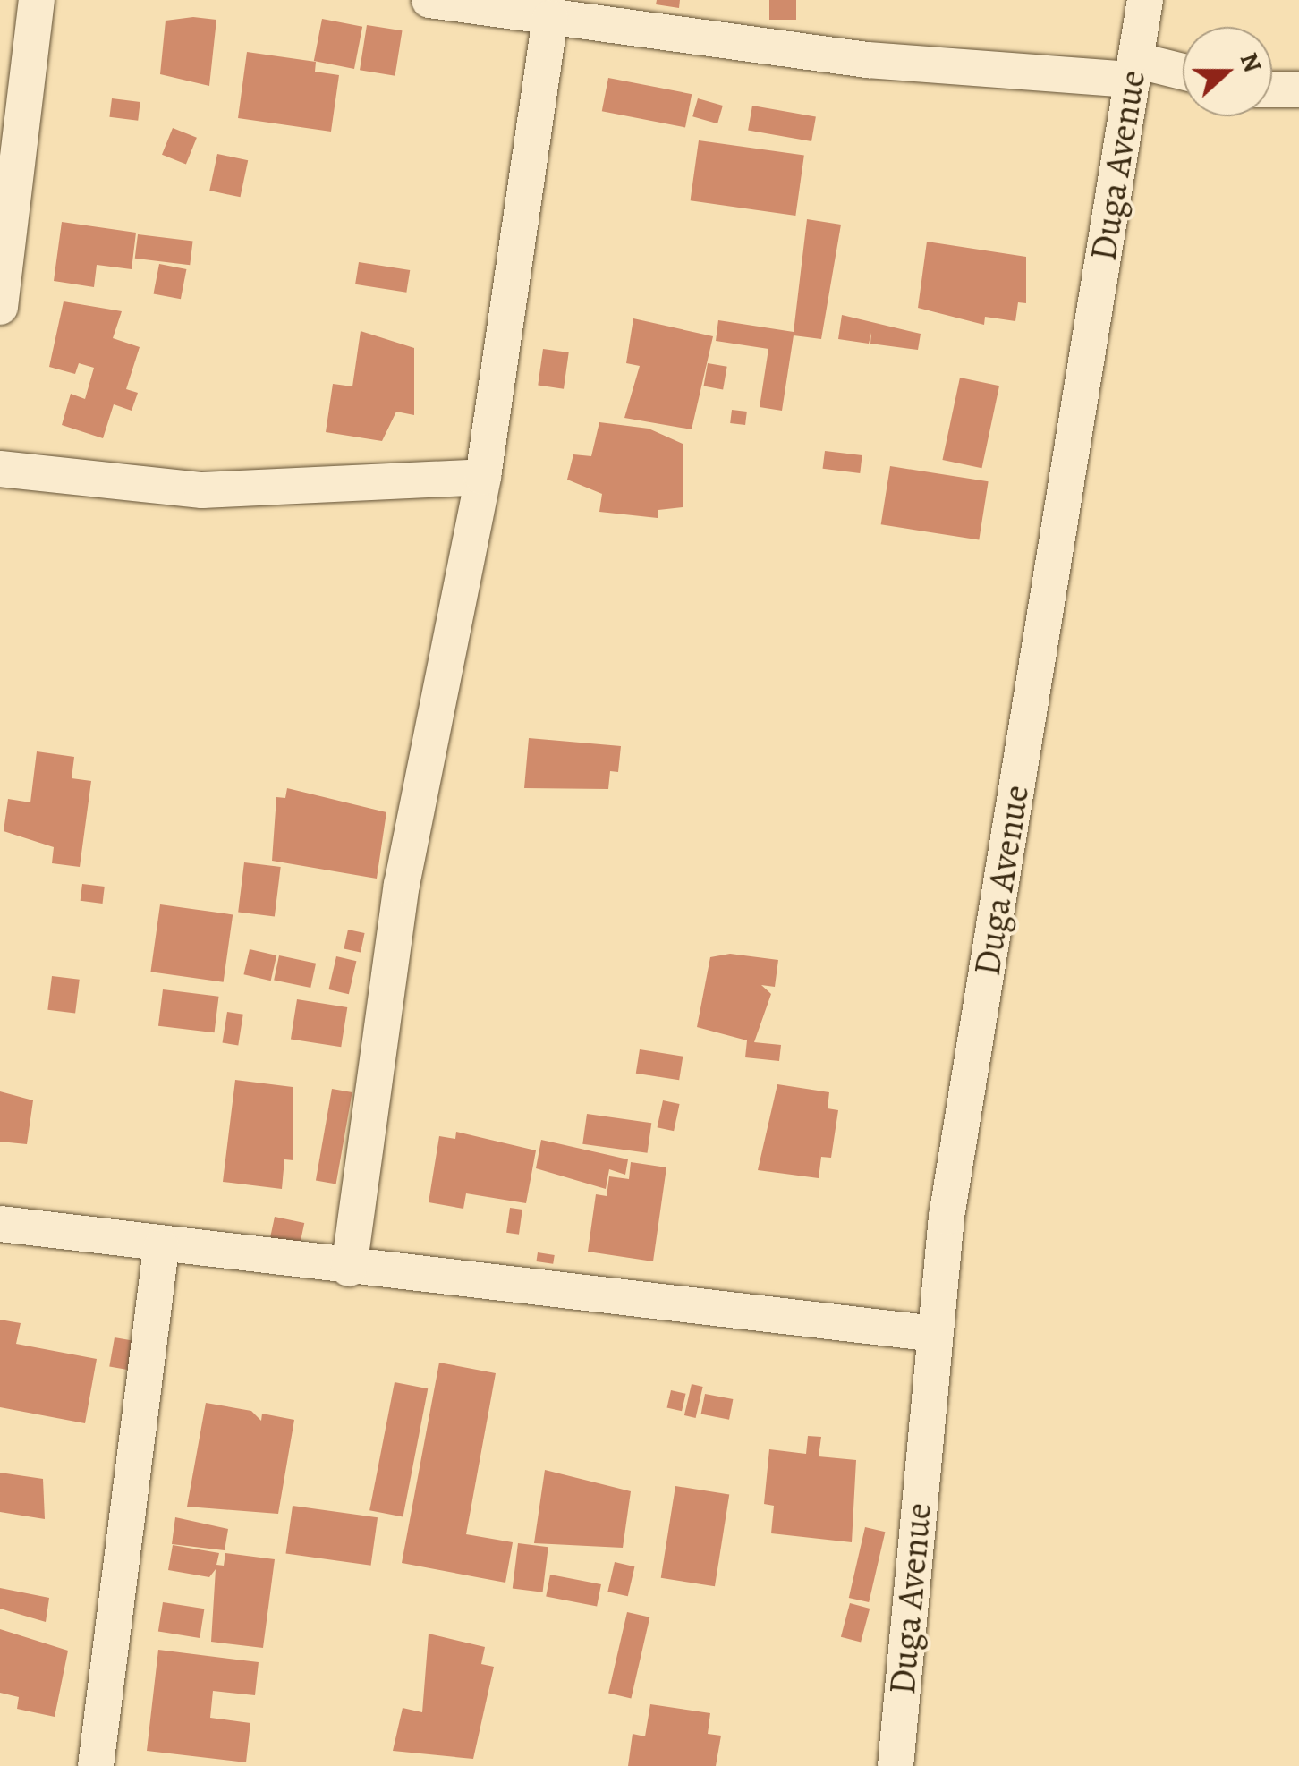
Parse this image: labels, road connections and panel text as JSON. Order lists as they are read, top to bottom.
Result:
{
  "streets": {
    "street": ["Duga Avenue"]
  },
  "north": "right"
}
